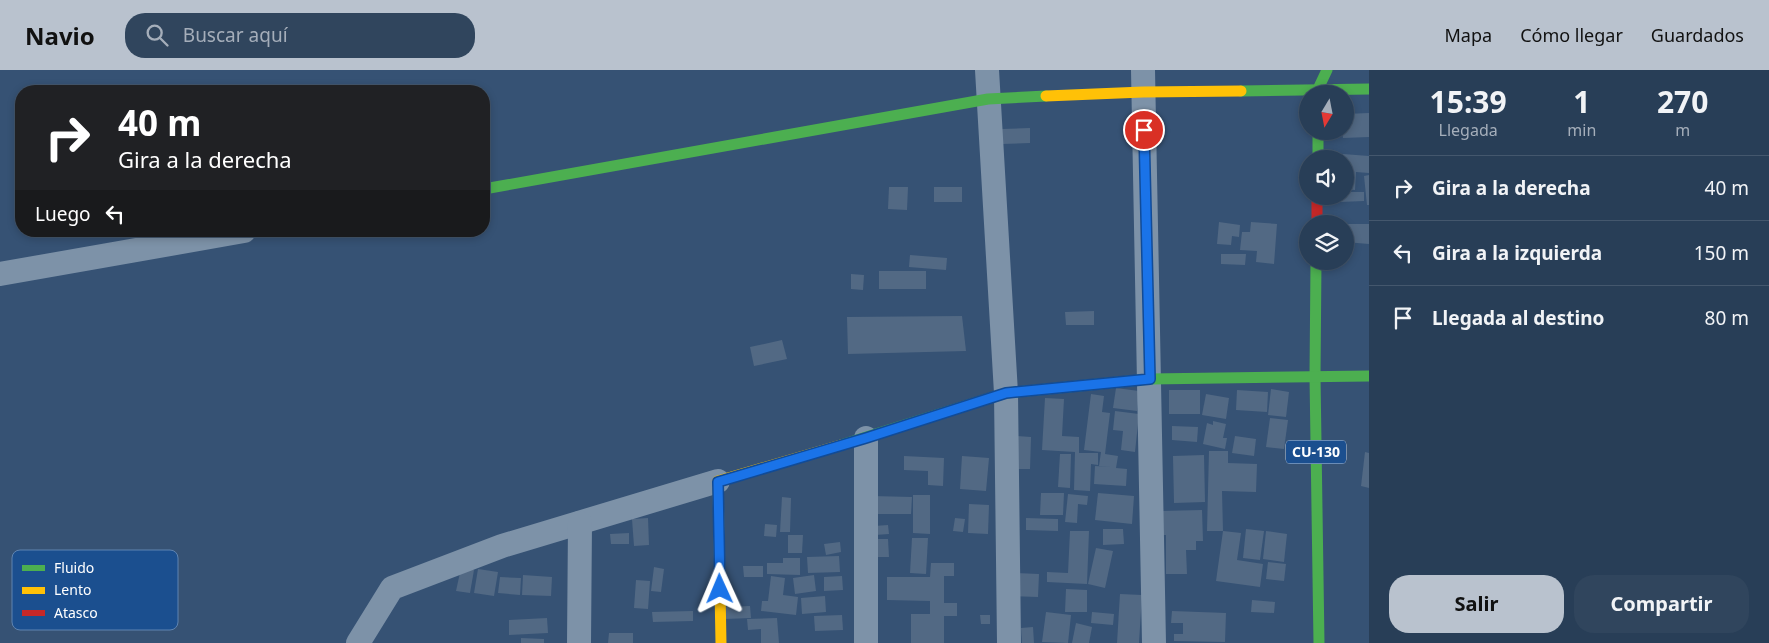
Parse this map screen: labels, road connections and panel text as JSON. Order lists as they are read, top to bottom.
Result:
{
  "streets": {
    "street": ["CU-130"]
  },
  "legend": ["Fluido", "Lento", "Atasco"],
  "north": "bottom",
  "page": {
    "header": "Navio",
    "search": "Buscar aquí",
    "nav": ["Mapa", "Cómo llegar", "Guardados"],
    "eta": [
      "15:39",
      "Llegada",
      "1",
      "min",
      "270",
      "m"
    ],
    "turn": ["40 m", "Gira a la derecha"],
    "list": [
      {
        "name": "Gira a la derecha",
        "value": "40 m"
      },
      {
        "name": "Gira a la izquierda",
        "value": "150 m"
      },
      {
        "name": "Llegada al destino",
        "value": "80 m"
      }
    ],
    "then": "Luego",
    "buttons": ["Salir", "Compartir"]
  }
}
